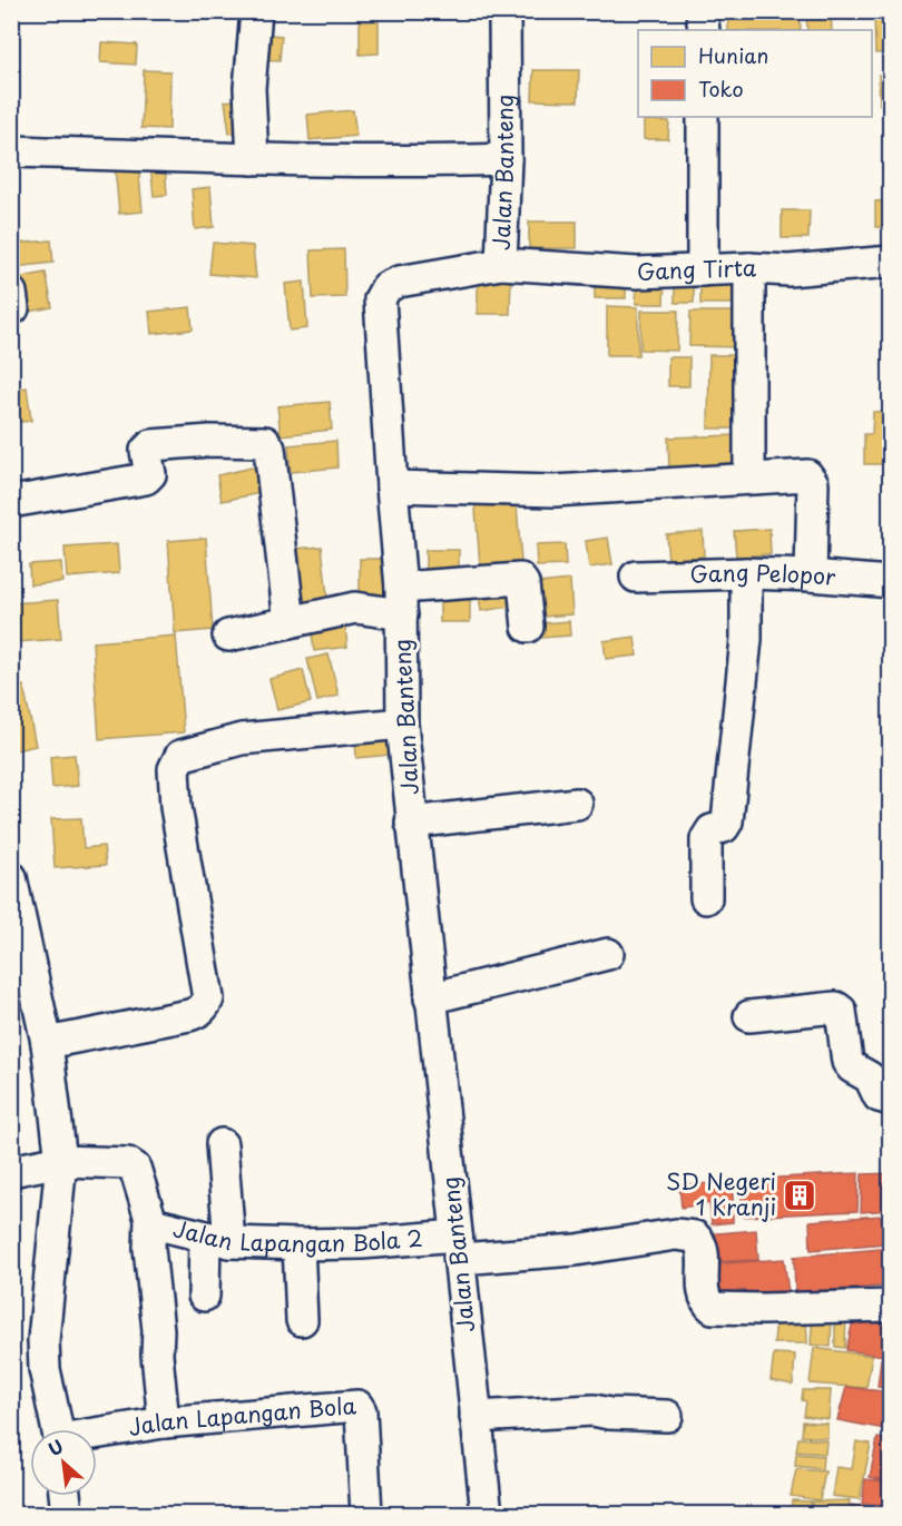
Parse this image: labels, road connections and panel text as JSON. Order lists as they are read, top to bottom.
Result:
{
  "streets": {
    "street": [
      "Jalan Banteng",
      "Gang Tirta",
      "Gang Pelopor",
      "Jalan Lapangan Bola 2",
      "Jalan Lapangan Bola"
    ]
  },
  "crossings": [
    ["Jalan Banteng", "Gang Tirta"],
    ["Jalan Banteng", "Jalan Lapangan Bola 2"]
  ],
  "places": {
    "building": ["SD Negeri 1 Kranji"]
  },
  "legend": ["Hunian", "Toko"],
  "north": "top left"
}
